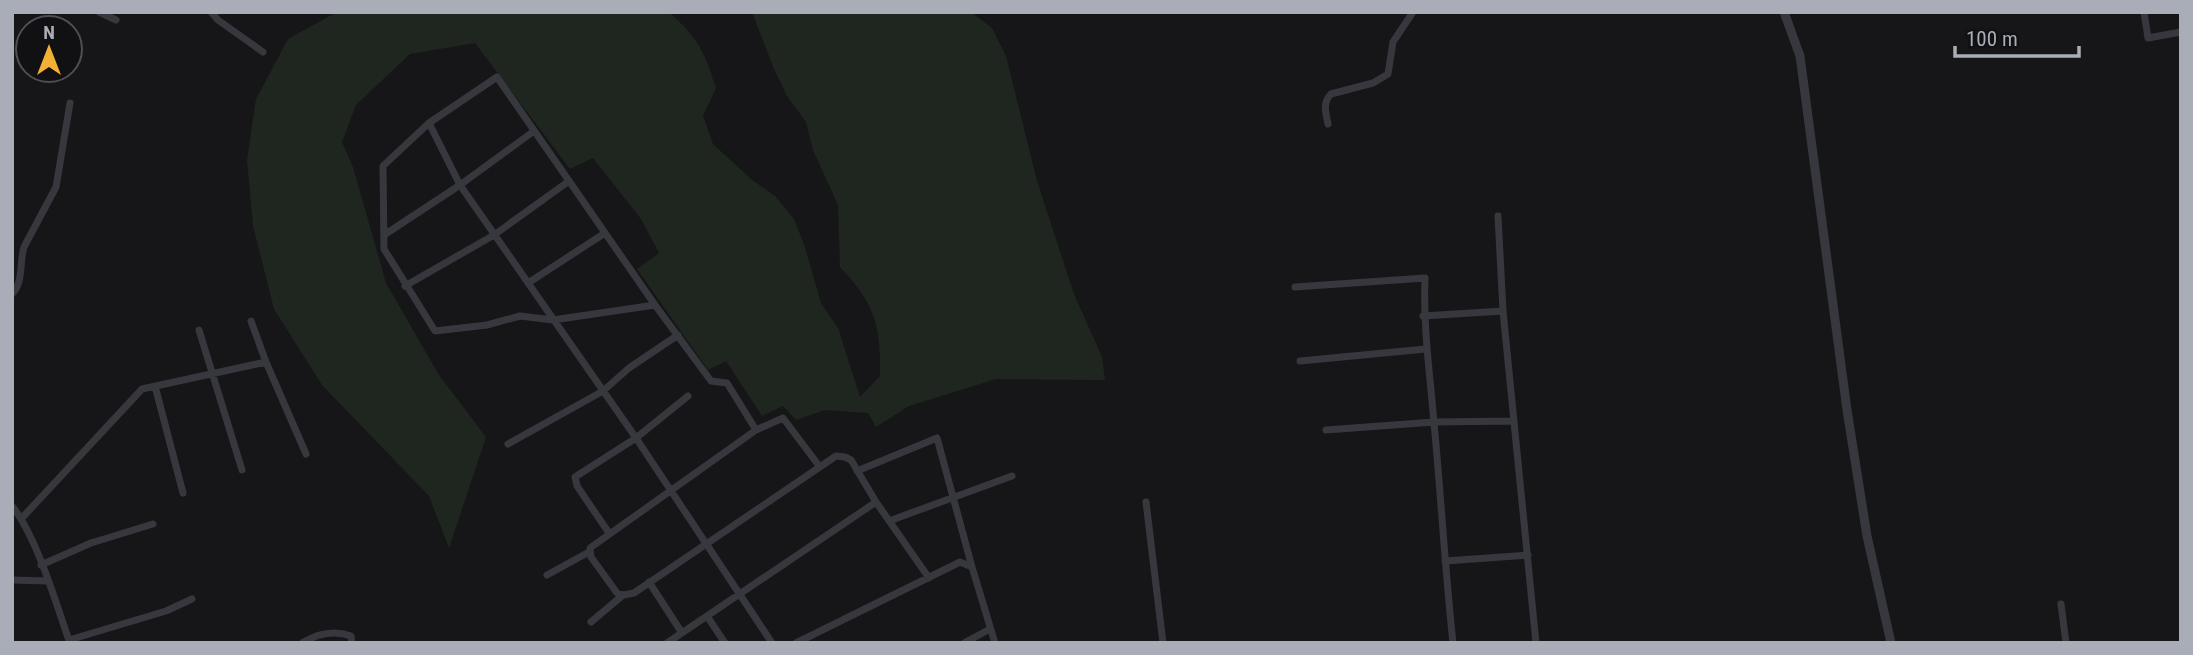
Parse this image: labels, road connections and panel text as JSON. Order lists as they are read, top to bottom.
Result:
{
  "scale_bar": "100 m",
  "north": "top"
}
